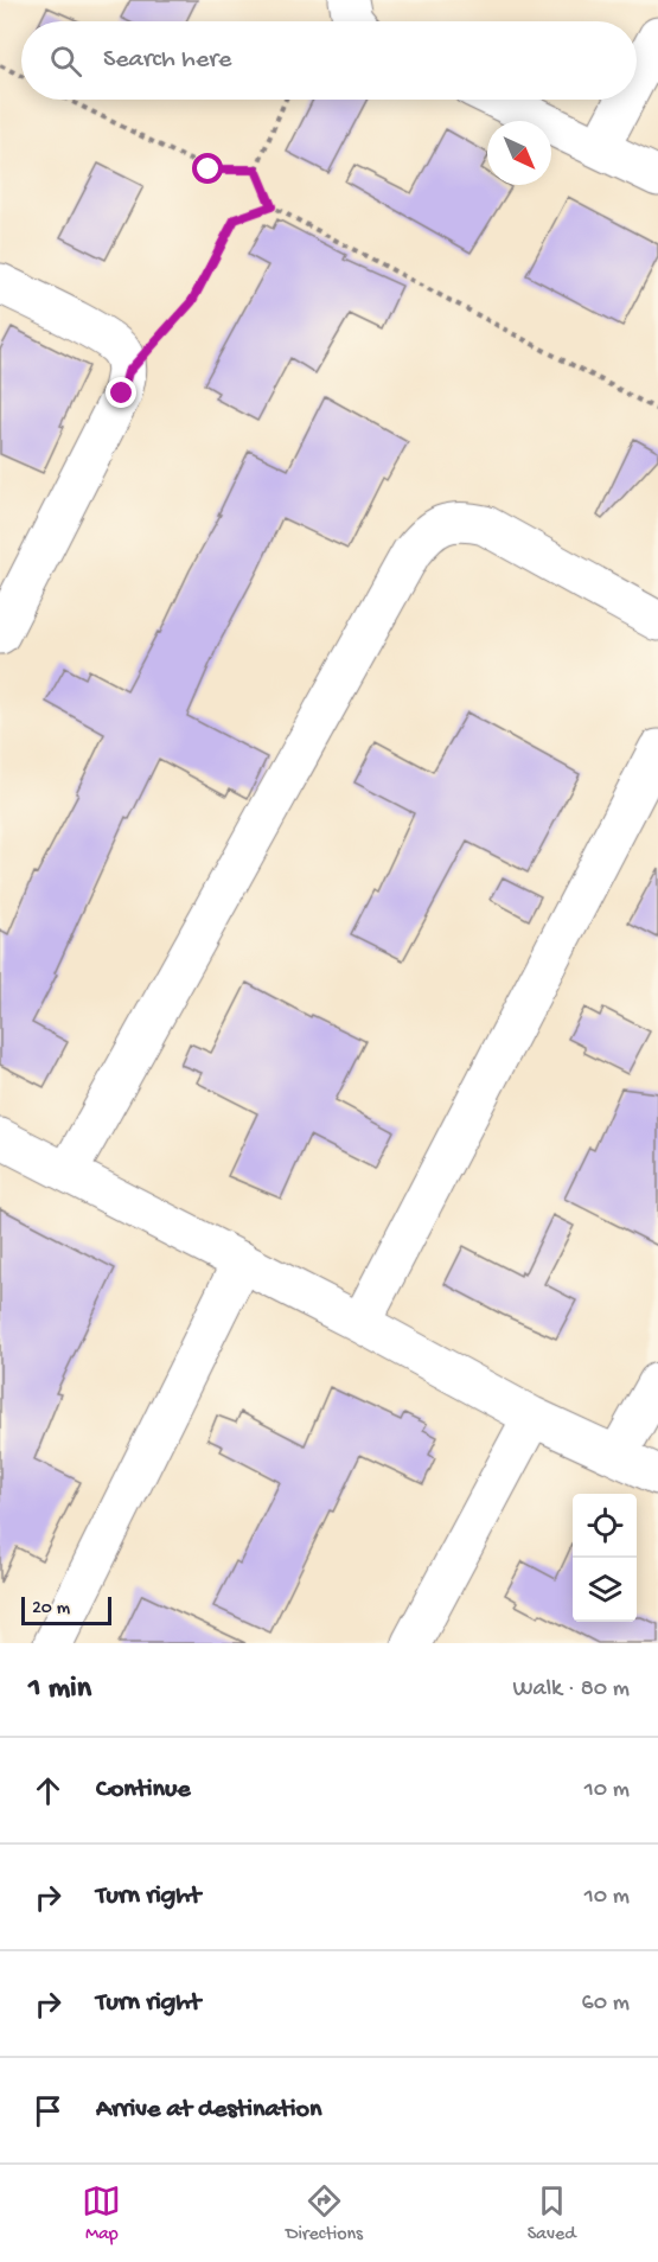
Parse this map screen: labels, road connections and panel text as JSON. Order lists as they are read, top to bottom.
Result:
{
  "scale_bar": "20 m",
  "north": "bottom right",
  "page": {
    "search": "Search here",
    "scale": "20 m",
    "heading": ["1 min", "Walk · 80 m"],
    "list": [
      ["Continue", "10 m"],
      ["Turn right", "10 m"],
      ["Turn right", "60 m"],
      "Arrive at destination"
    ],
    "nav": ["Map", "Directions", "Saved"]
  }
}
